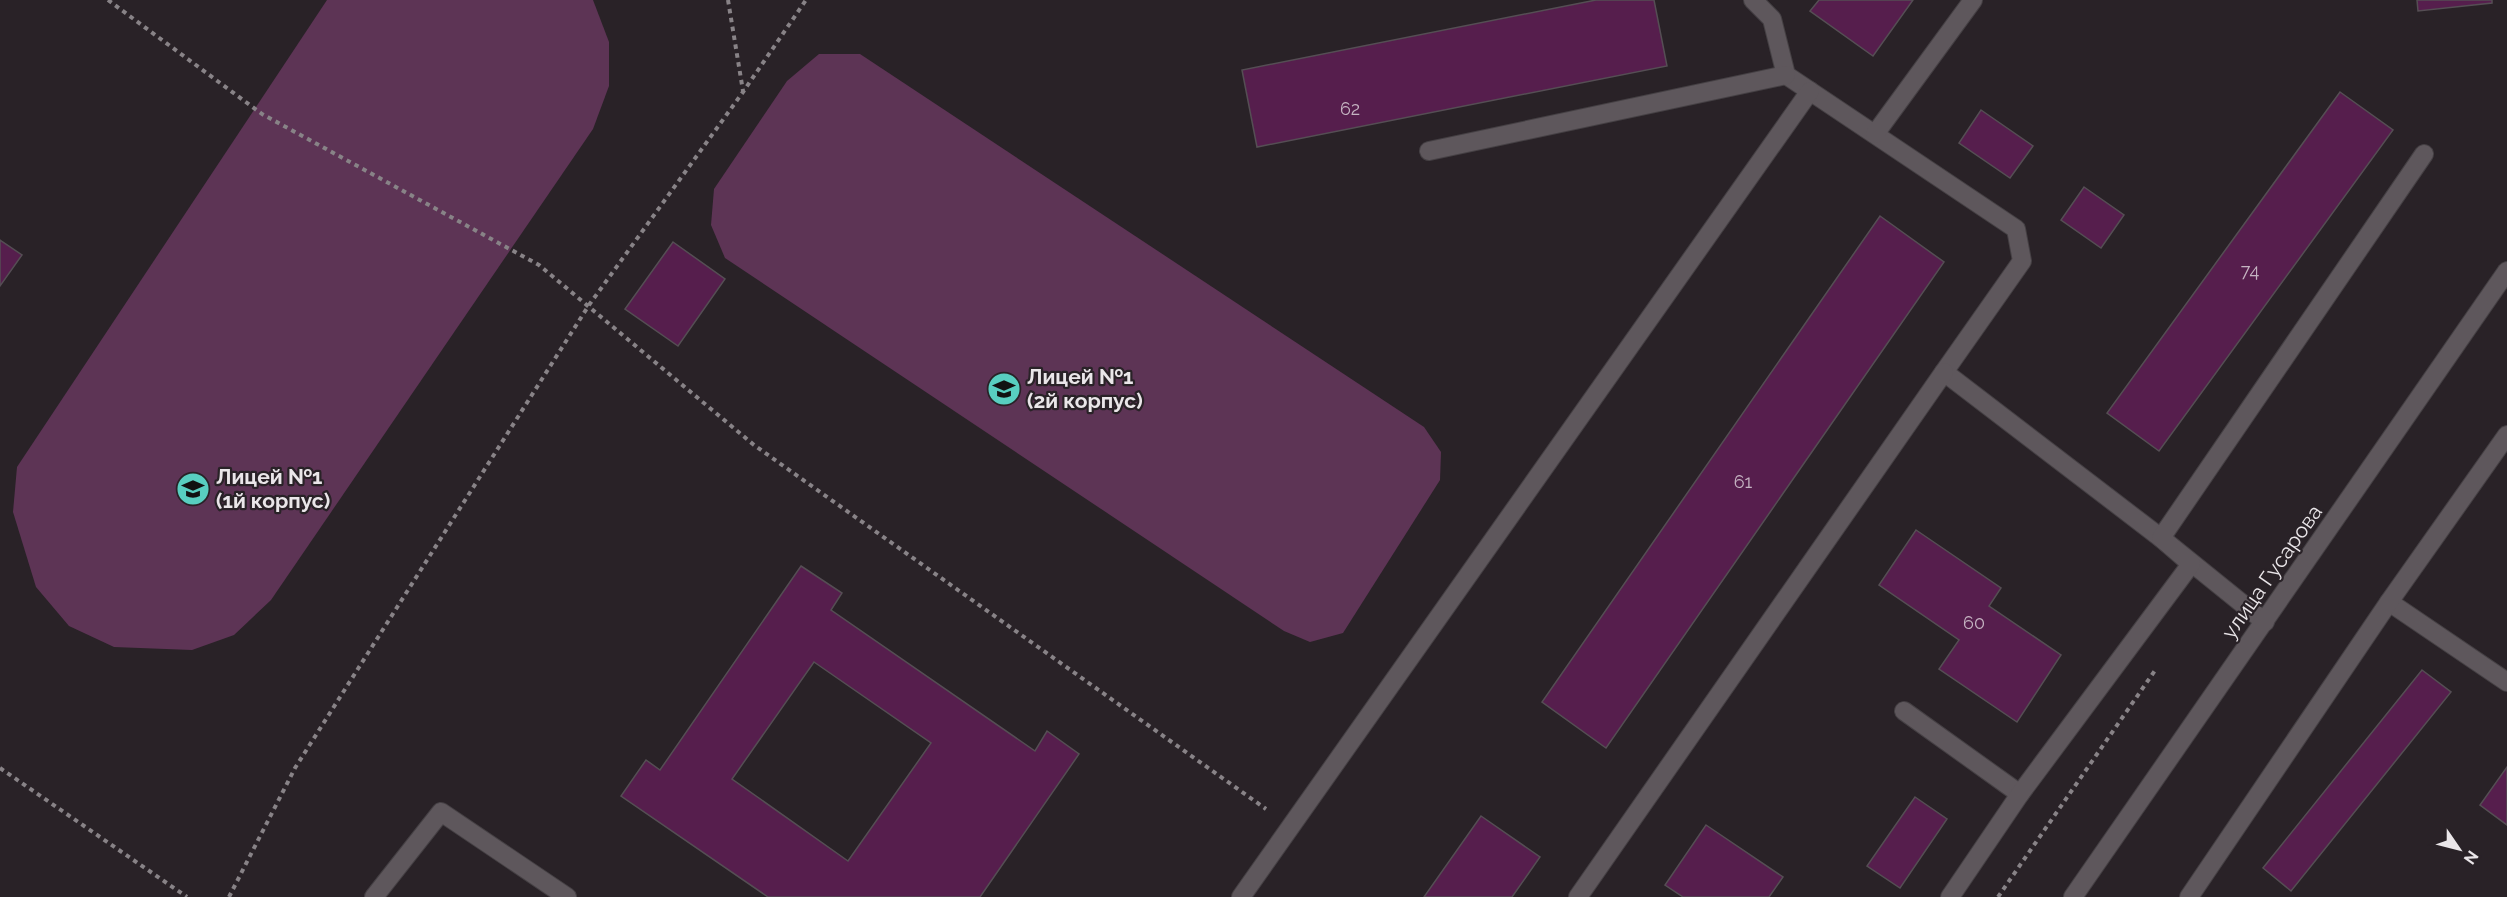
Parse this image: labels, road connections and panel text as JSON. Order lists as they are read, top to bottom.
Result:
{
  "streets": {
    "street": ["улица Гусарова"]
  },
  "places": {
    "school or university": ["Лицей №1 (2й корпус)", "Лицей №1 (1й корпус)"]
  },
  "house_numbers": [
    "62",
    "74",
    "61",
    "60"
  ],
  "north": "bottom right"
}
